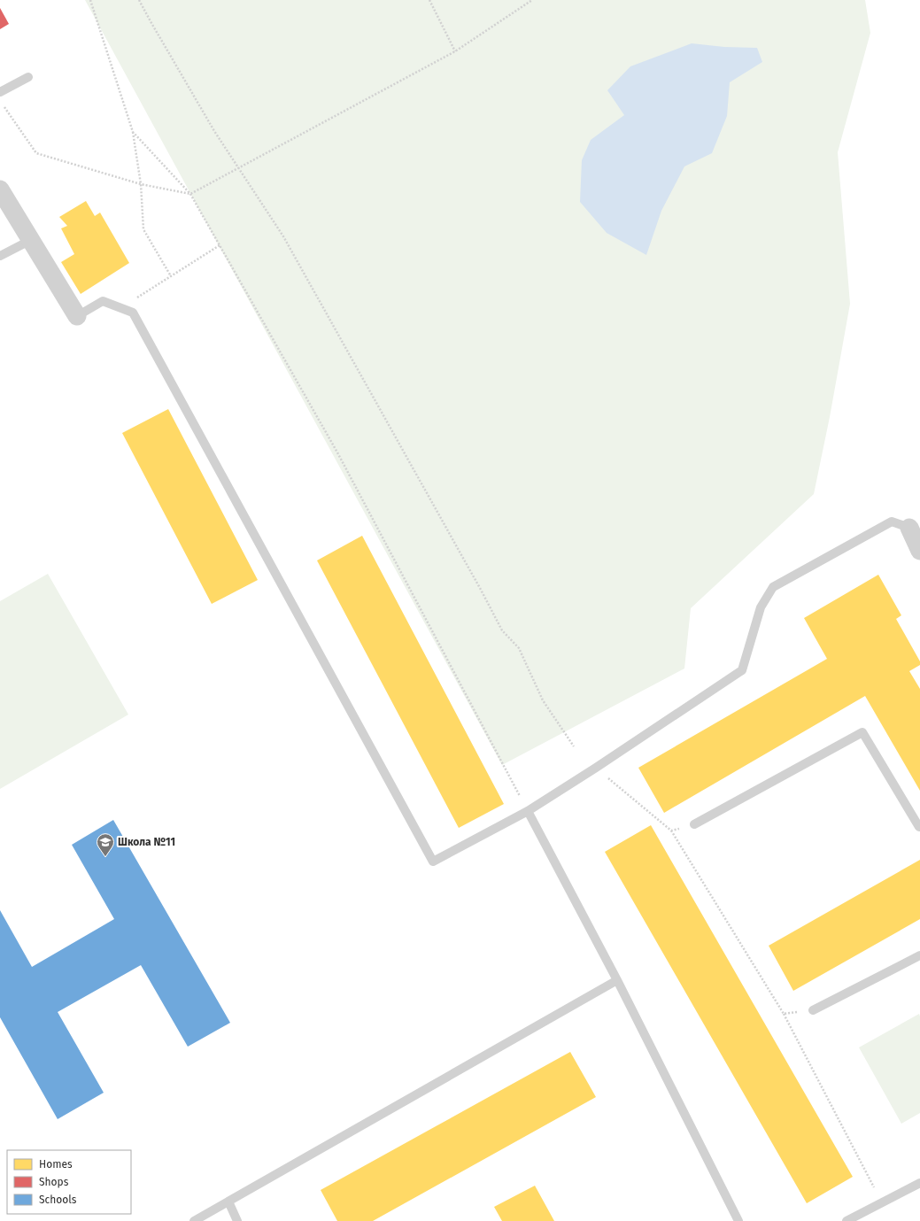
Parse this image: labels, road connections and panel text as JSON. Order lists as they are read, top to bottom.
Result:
{
  "places": {
    "school or university": ["Школа №11"]
  },
  "legend": ["Homes", "Shops", "Schools"]
}
